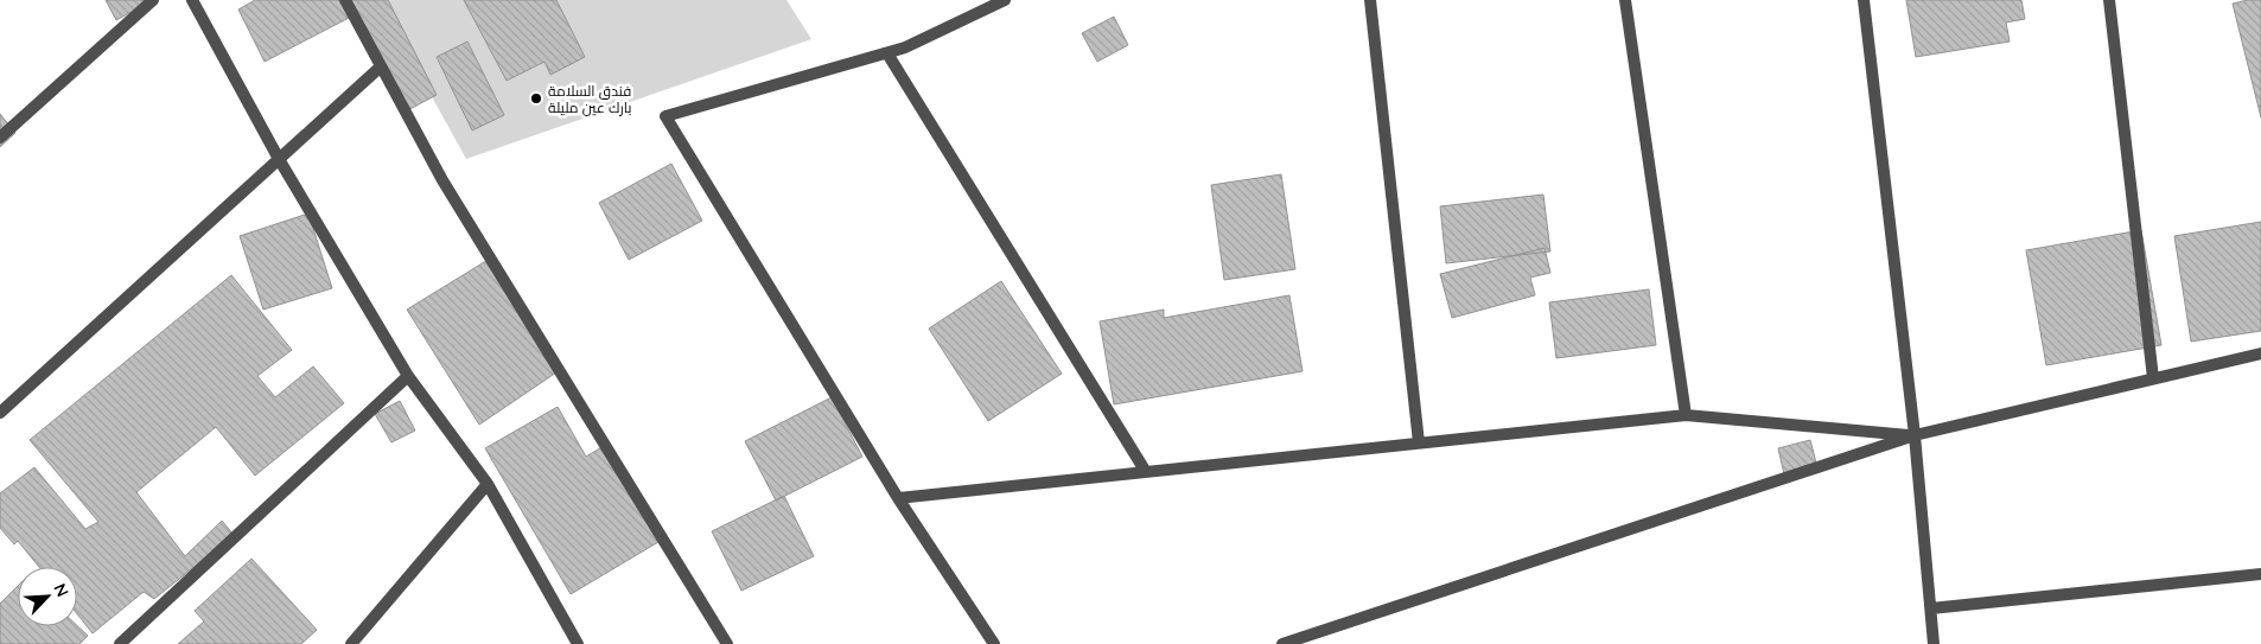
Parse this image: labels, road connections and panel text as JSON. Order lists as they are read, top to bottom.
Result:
{
  "places": ["فندق السلامة بارك عين مليلة"],
  "north": "top right"
}
